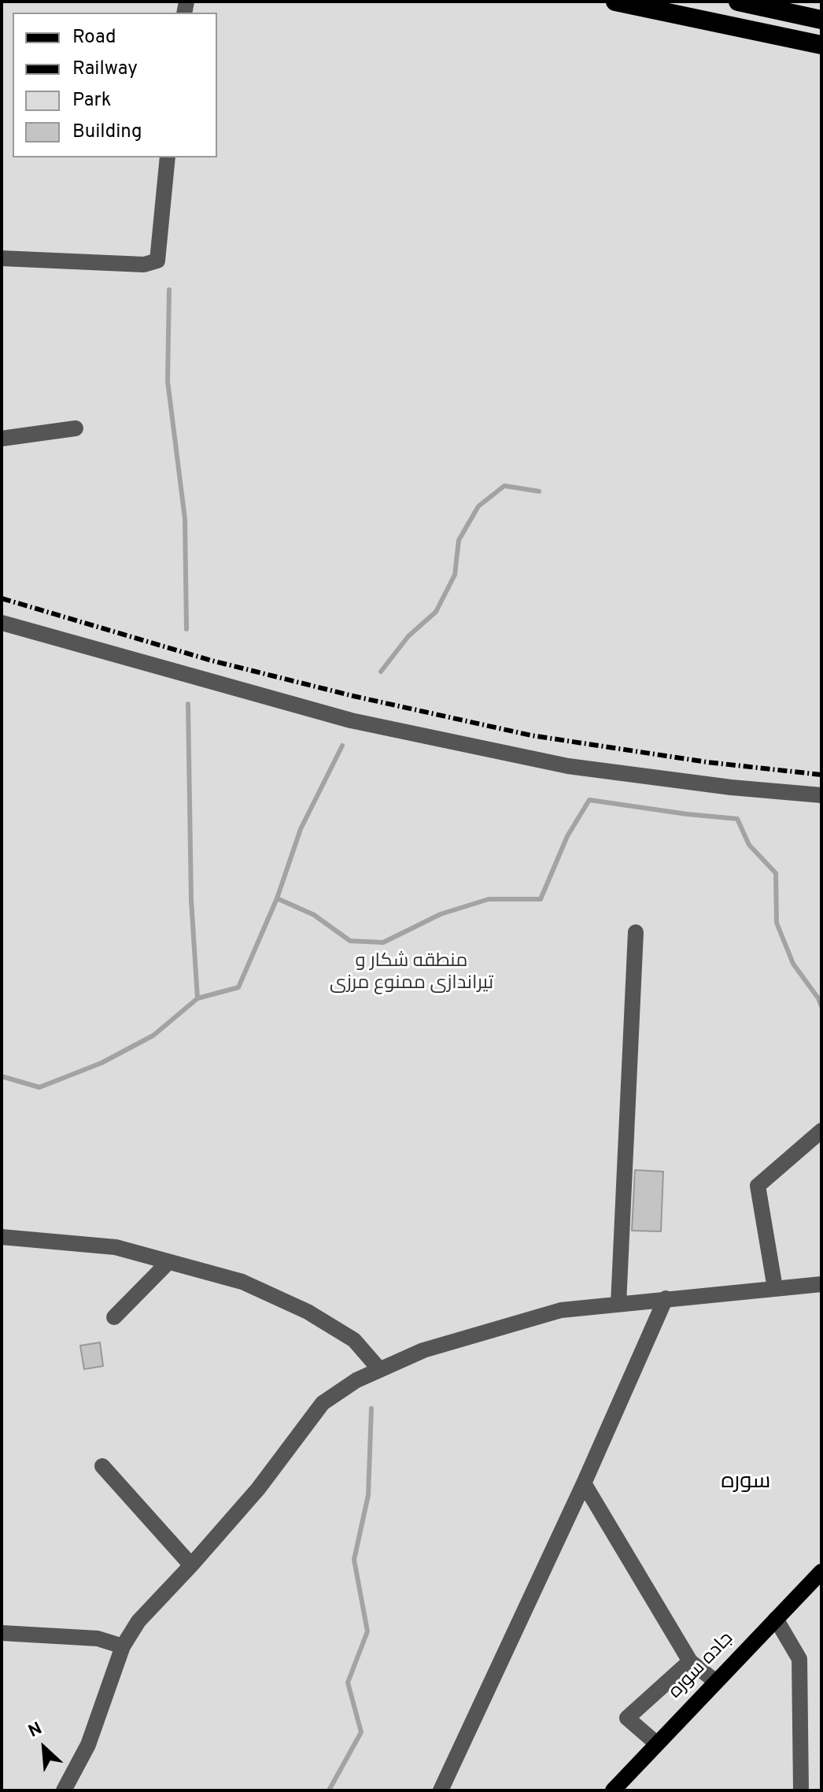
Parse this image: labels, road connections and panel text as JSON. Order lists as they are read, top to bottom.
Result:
{
  "streets": {
    "main road": ["جاده سوره"]
  },
  "districts": ["سوره"],
  "parks": ["منطقه شکار و تیراندازی ممنوع مرزی"],
  "legend": [
    "Road",
    "Railway",
    "Park",
    "Building"
  ],
  "north": "top left"
}
